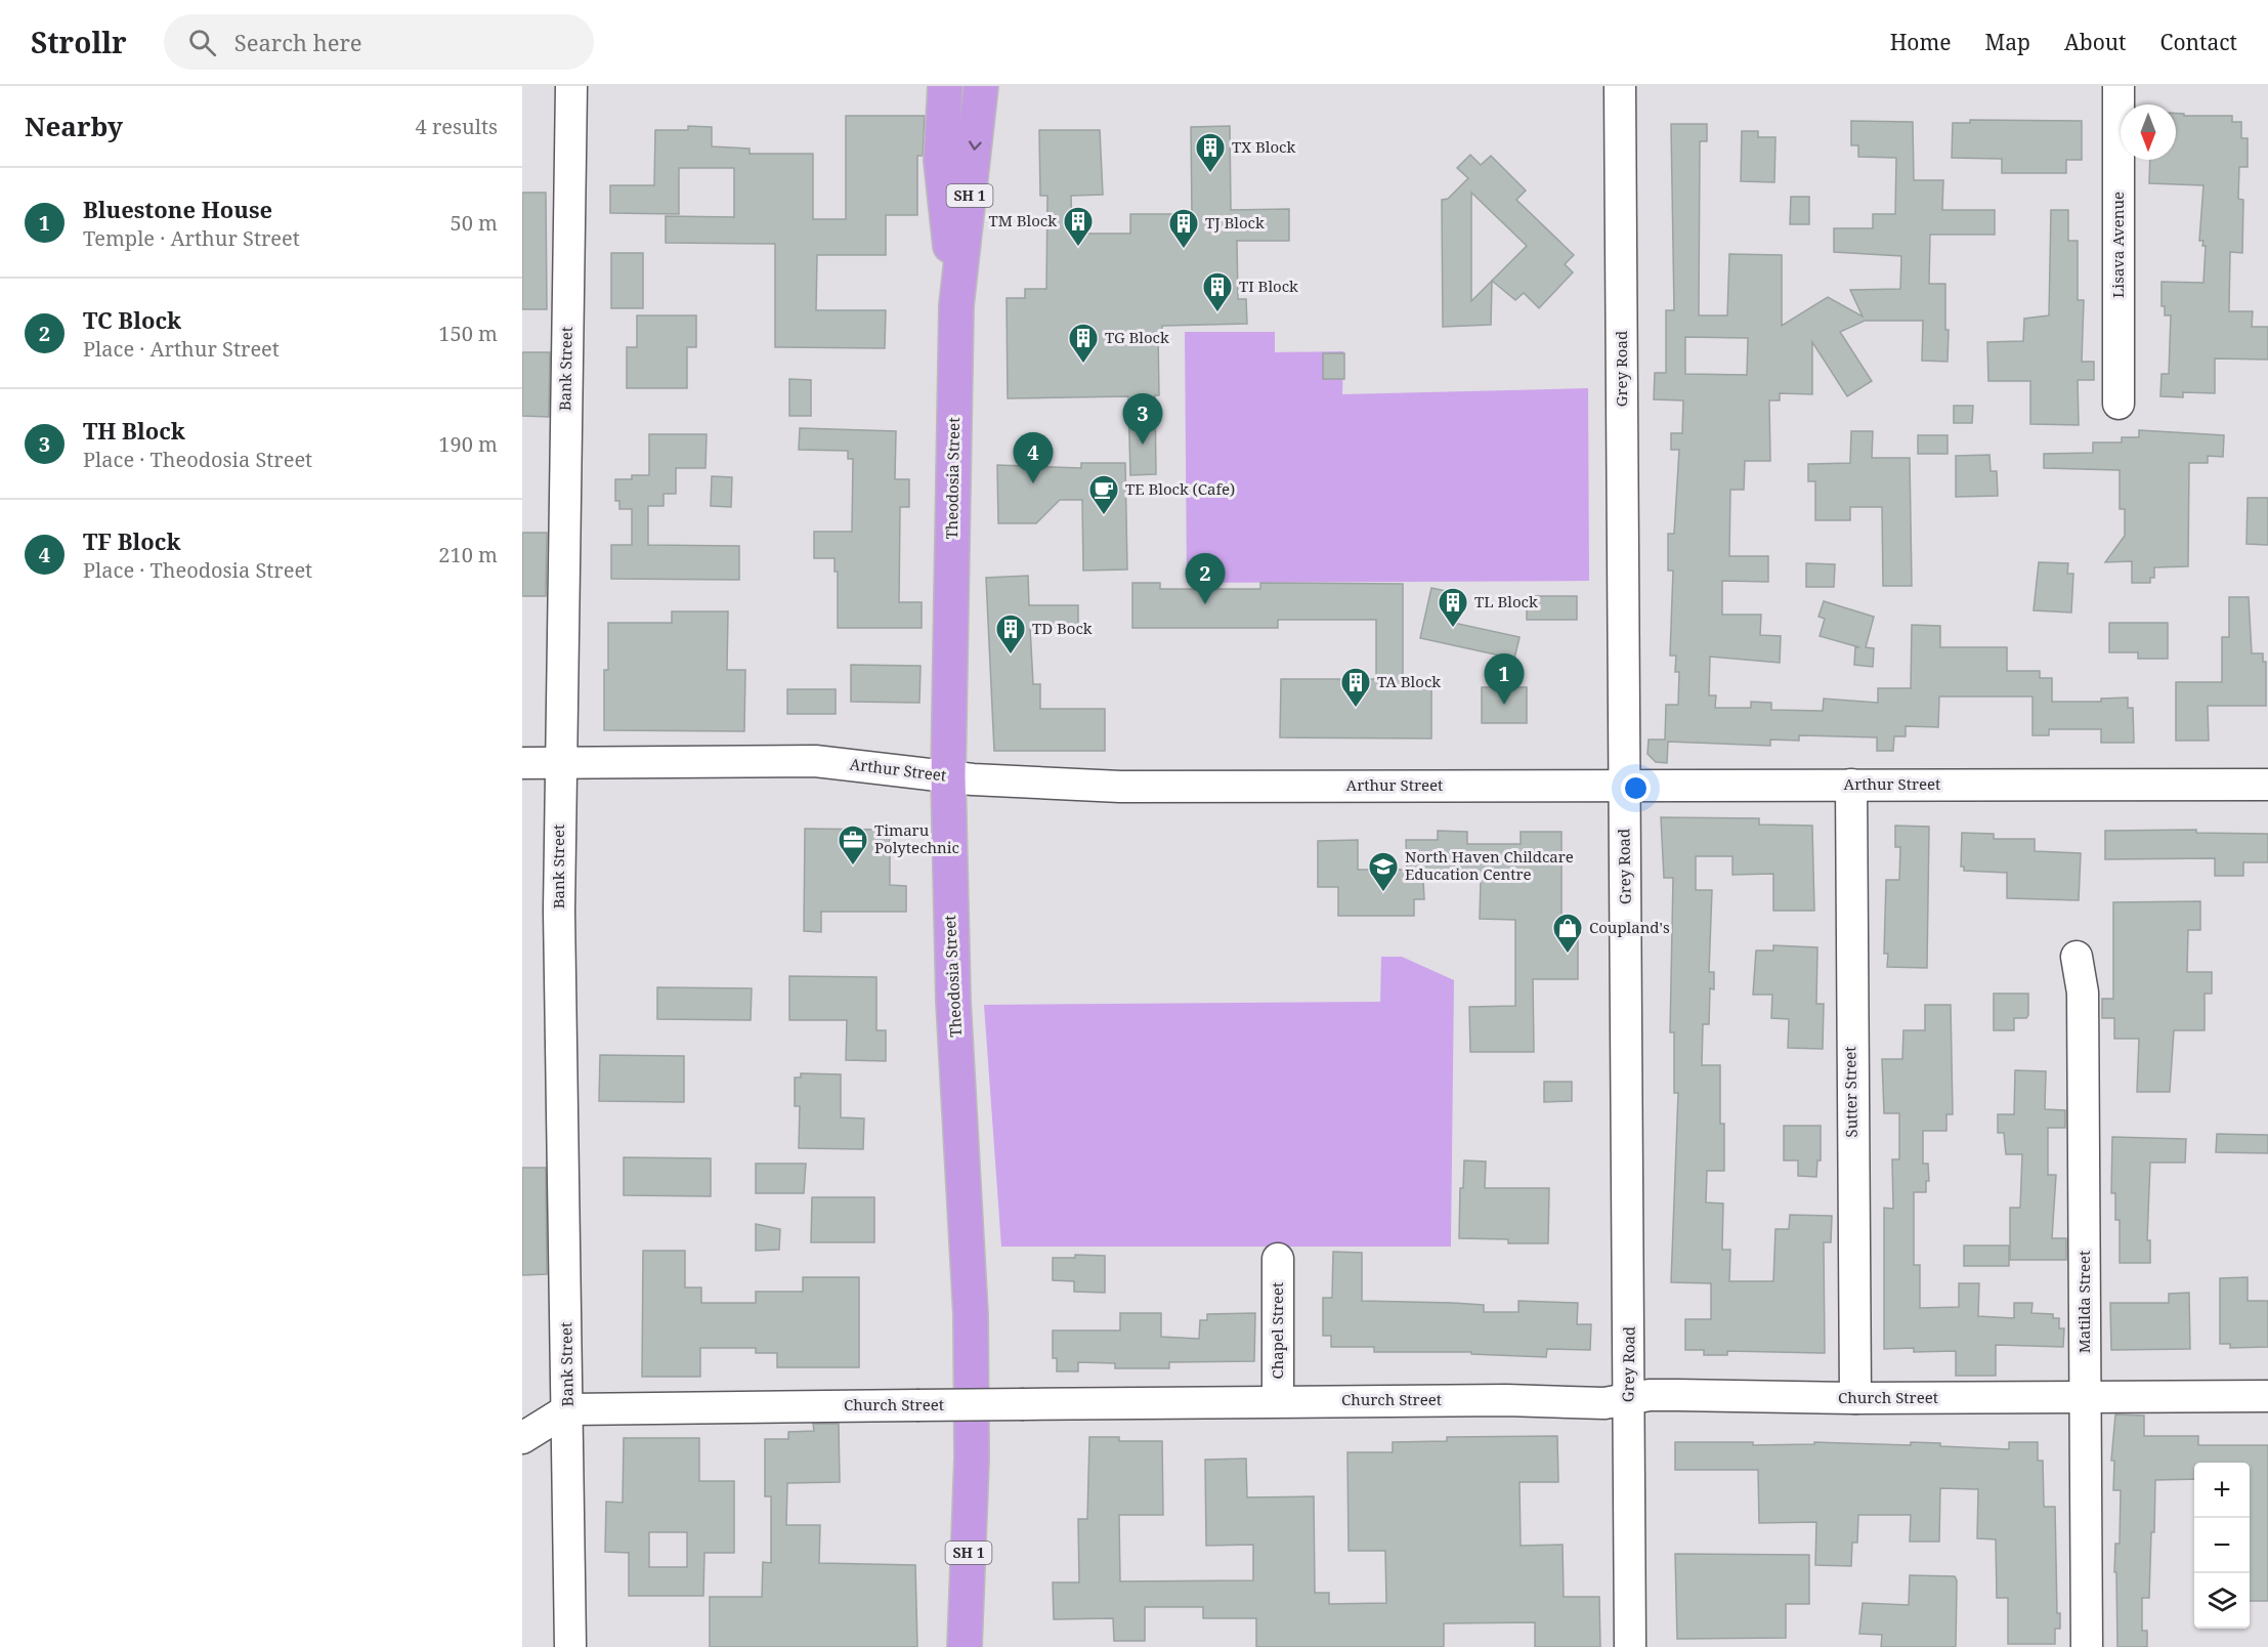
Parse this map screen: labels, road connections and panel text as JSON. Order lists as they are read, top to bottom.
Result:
{
  "streets": {
    "highway": ["SH 1", "Theodosia Street"],
    "street": [
      "Lisava Avenue",
      "Bank Street",
      "Grey Road",
      "Arthur Street",
      "Sutter Street",
      "Matilda Street",
      "Chapel Street",
      "Church Street"
    ]
  },
  "crossings": [
    ["Bank Street", "Arthur Street"],
    ["Bank Street", "Church Street"],
    ["Grey Road", "Arthur Street"],
    ["Grey Road", "Church Street"],
    ["Theodosia Street", "Arthur Street"],
    ["Arthur Street", "Sutter Street"],
    ["Sutter Street", "Church Street"],
    ["Matilda Street", "Church Street"],
    ["Chapel Street", "Church Street"]
  ],
  "places": {
    "building": [
      "TX Block",
      "TM Block",
      "TJ Block",
      "TI Block",
      "TG Block",
      "TL Block",
      "TD Bock",
      "TA Block"
    ],
    "cafe": ["TE Block (Cafe)"],
    "office": ["Timaru Polytechnic"],
    "school or university": ["North Haven Childcare Education Centre"],
    "shop": ["Coupland's"]
  },
  "north": "bottom",
  "page": {
    "header": "Strollr",
    "search": "Search here",
    "nav": [
      "Home",
      "Map",
      "About",
      "Contact"
    ],
    "heading": ["Nearby", "4 results"],
    "list": [
      {
        "mark": "1",
        "name": "Bluestone House",
        "note": "Temple · Arthur Street",
        "value": "50 m"
      },
      {
        "mark": "2",
        "name": "TC Block",
        "note": "Place · Arthur Street",
        "value": "150 m"
      },
      {
        "mark": "3",
        "name": "TH Block",
        "note": "Place · Theodosia Street",
        "value": "190 m"
      },
      {
        "mark": "4",
        "name": "TF Block",
        "note": "Place · Theodosia Street",
        "value": "210 m"
      }
    ],
    "pins": [
      "3",
      "4",
      "2",
      "1"
    ],
    "map_buttons": ["+", "−"]
  }
}
